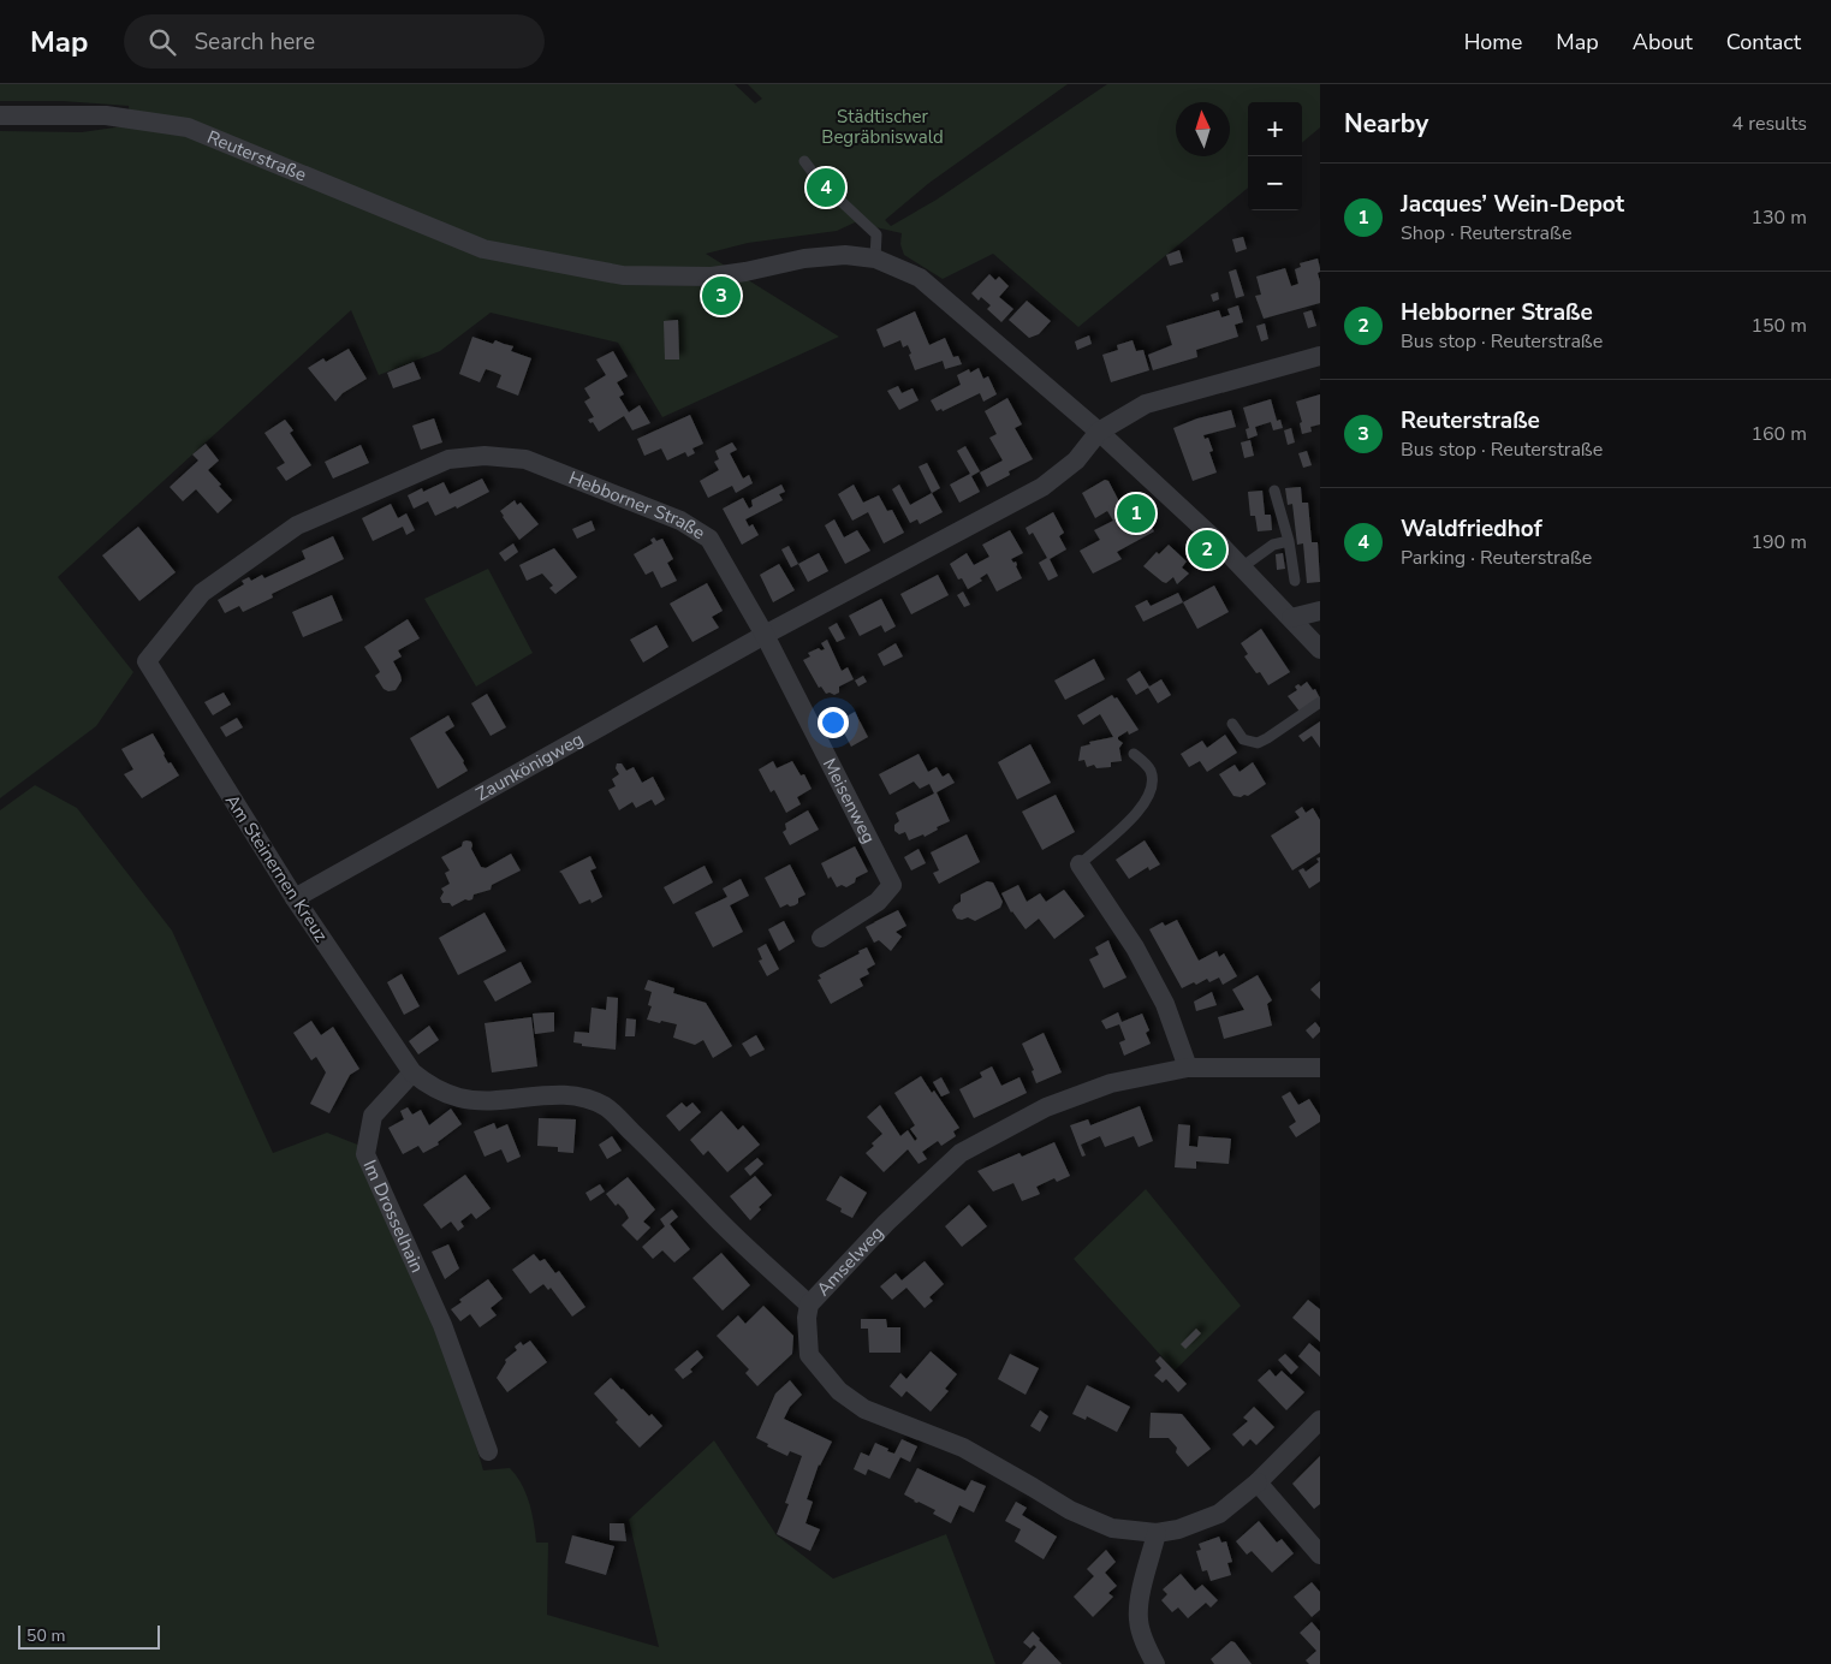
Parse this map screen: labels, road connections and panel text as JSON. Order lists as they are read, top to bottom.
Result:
{
  "streets": {
    "street": [
      "Reuterstraße",
      "Hebborner Straße",
      "Zaunkönigweg",
      "Meisenweg",
      "Am Steinernen Kreuz",
      "Im Drosselhain",
      "Amselweg"
    ]
  },
  "crossings": [
    ["Hebborner Straße", "Zaunkönigweg"],
    ["Hebborner Straße", "Meisenweg"],
    ["Hebborner Straße", "Am Steinernen Kreuz"],
    ["Zaunkönigweg", "Meisenweg"],
    ["Zaunkönigweg", "Am Steinernen Kreuz"],
    ["Am Steinernen Kreuz", "Im Drosselhain"]
  ],
  "parks": ["Städtischer Begräbniswald"],
  "scale_bar": "50 m",
  "north": "top",
  "page": {
    "header": "Map",
    "search": "Search here",
    "nav": [
      "Home",
      "Map",
      "About",
      "Contact"
    ],
    "heading": ["Nearby", "4 results"],
    "map_buttons": ["+", "−"],
    "list": [
      {
        "mark": "1",
        "name": "Jacques’ Wein-Depot",
        "note": "Shop · Reuterstraße",
        "value": "130 m"
      },
      {
        "mark": "2",
        "name": "Hebborner Straße",
        "note": "Bus stop · Reuterstraße",
        "value": "150 m"
      },
      {
        "mark": "3",
        "name": "Reuterstraße",
        "note": "Bus stop · Reuterstraße",
        "value": "160 m"
      },
      {
        "mark": "4",
        "name": "Waldfriedhof",
        "note": "Parking · Reuterstraße",
        "value": "190 m"
      }
    ],
    "pins": [
      "4",
      "3",
      "1",
      "2"
    ],
    "scale": "50 m"
  }
}
